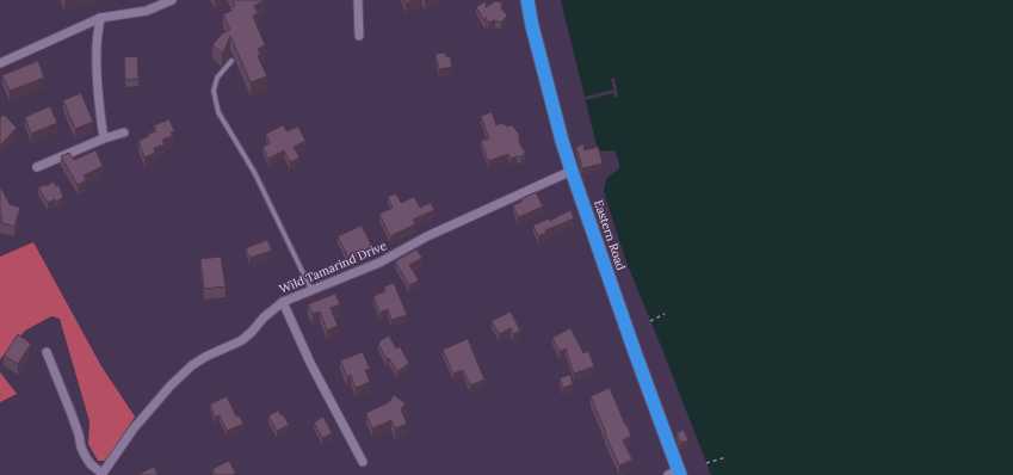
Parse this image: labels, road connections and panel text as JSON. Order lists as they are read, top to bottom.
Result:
{
  "streets": {
    "highway": ["Eastern Road"],
    "street": ["Wild Tamarind Drive"]
  },
  "crossings": [
    ["Eastern Road", "Wild Tamarind Drive"]
  ]
}
